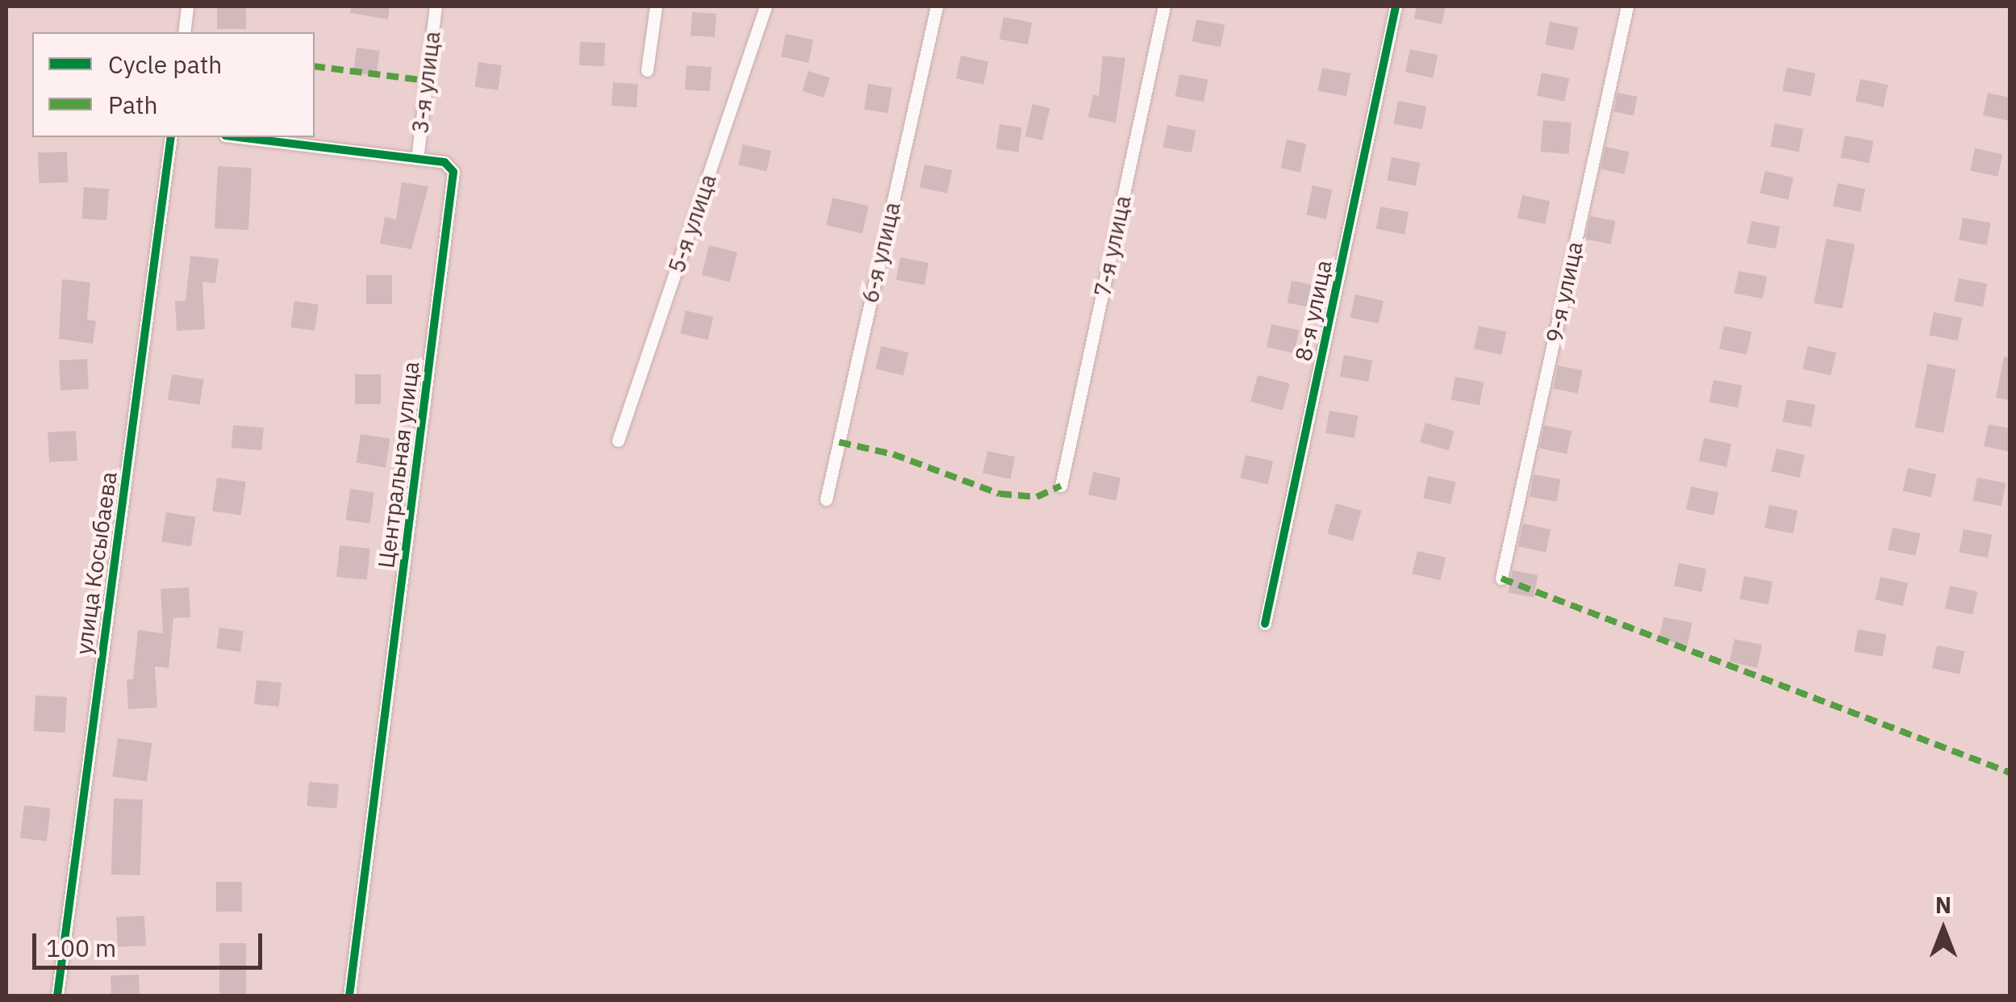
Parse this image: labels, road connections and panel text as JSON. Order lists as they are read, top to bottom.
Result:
{
  "streets": {
    "street": [
      "3-я улица",
      "5-я улица",
      "7-я улица",
      "6-я улица",
      "9-я улица",
      "8-я улица",
      "Центральная улица",
      "улица Косыбаева"
    ]
  },
  "crossings": [
    ["3-я улица", "Центральная улица"]
  ],
  "legend": ["Cycle path", "Path"],
  "scale_bar": "100 m",
  "north": "top"
}
